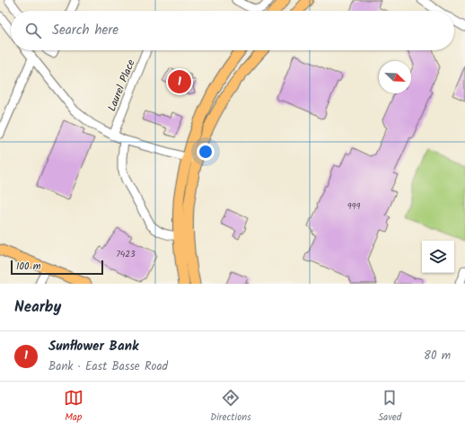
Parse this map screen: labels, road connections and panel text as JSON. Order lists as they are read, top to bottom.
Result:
{
  "streets": {
    "street": ["Laurel Place"]
  },
  "house_numbers": ["999", "7423"],
  "scale_bar": "100 m",
  "north": "bottom right",
  "page": {
    "search": "Search here",
    "pins": "1",
    "scale": "100 m",
    "heading": "Nearby",
    "list": [
      {
        "mark": "1",
        "name": "Sunflower Bank",
        "note": "Bank · East Basse Road",
        "value": "80 m"
      }
    ],
    "nav": ["Map", "Directions", "Saved"]
  }
}
